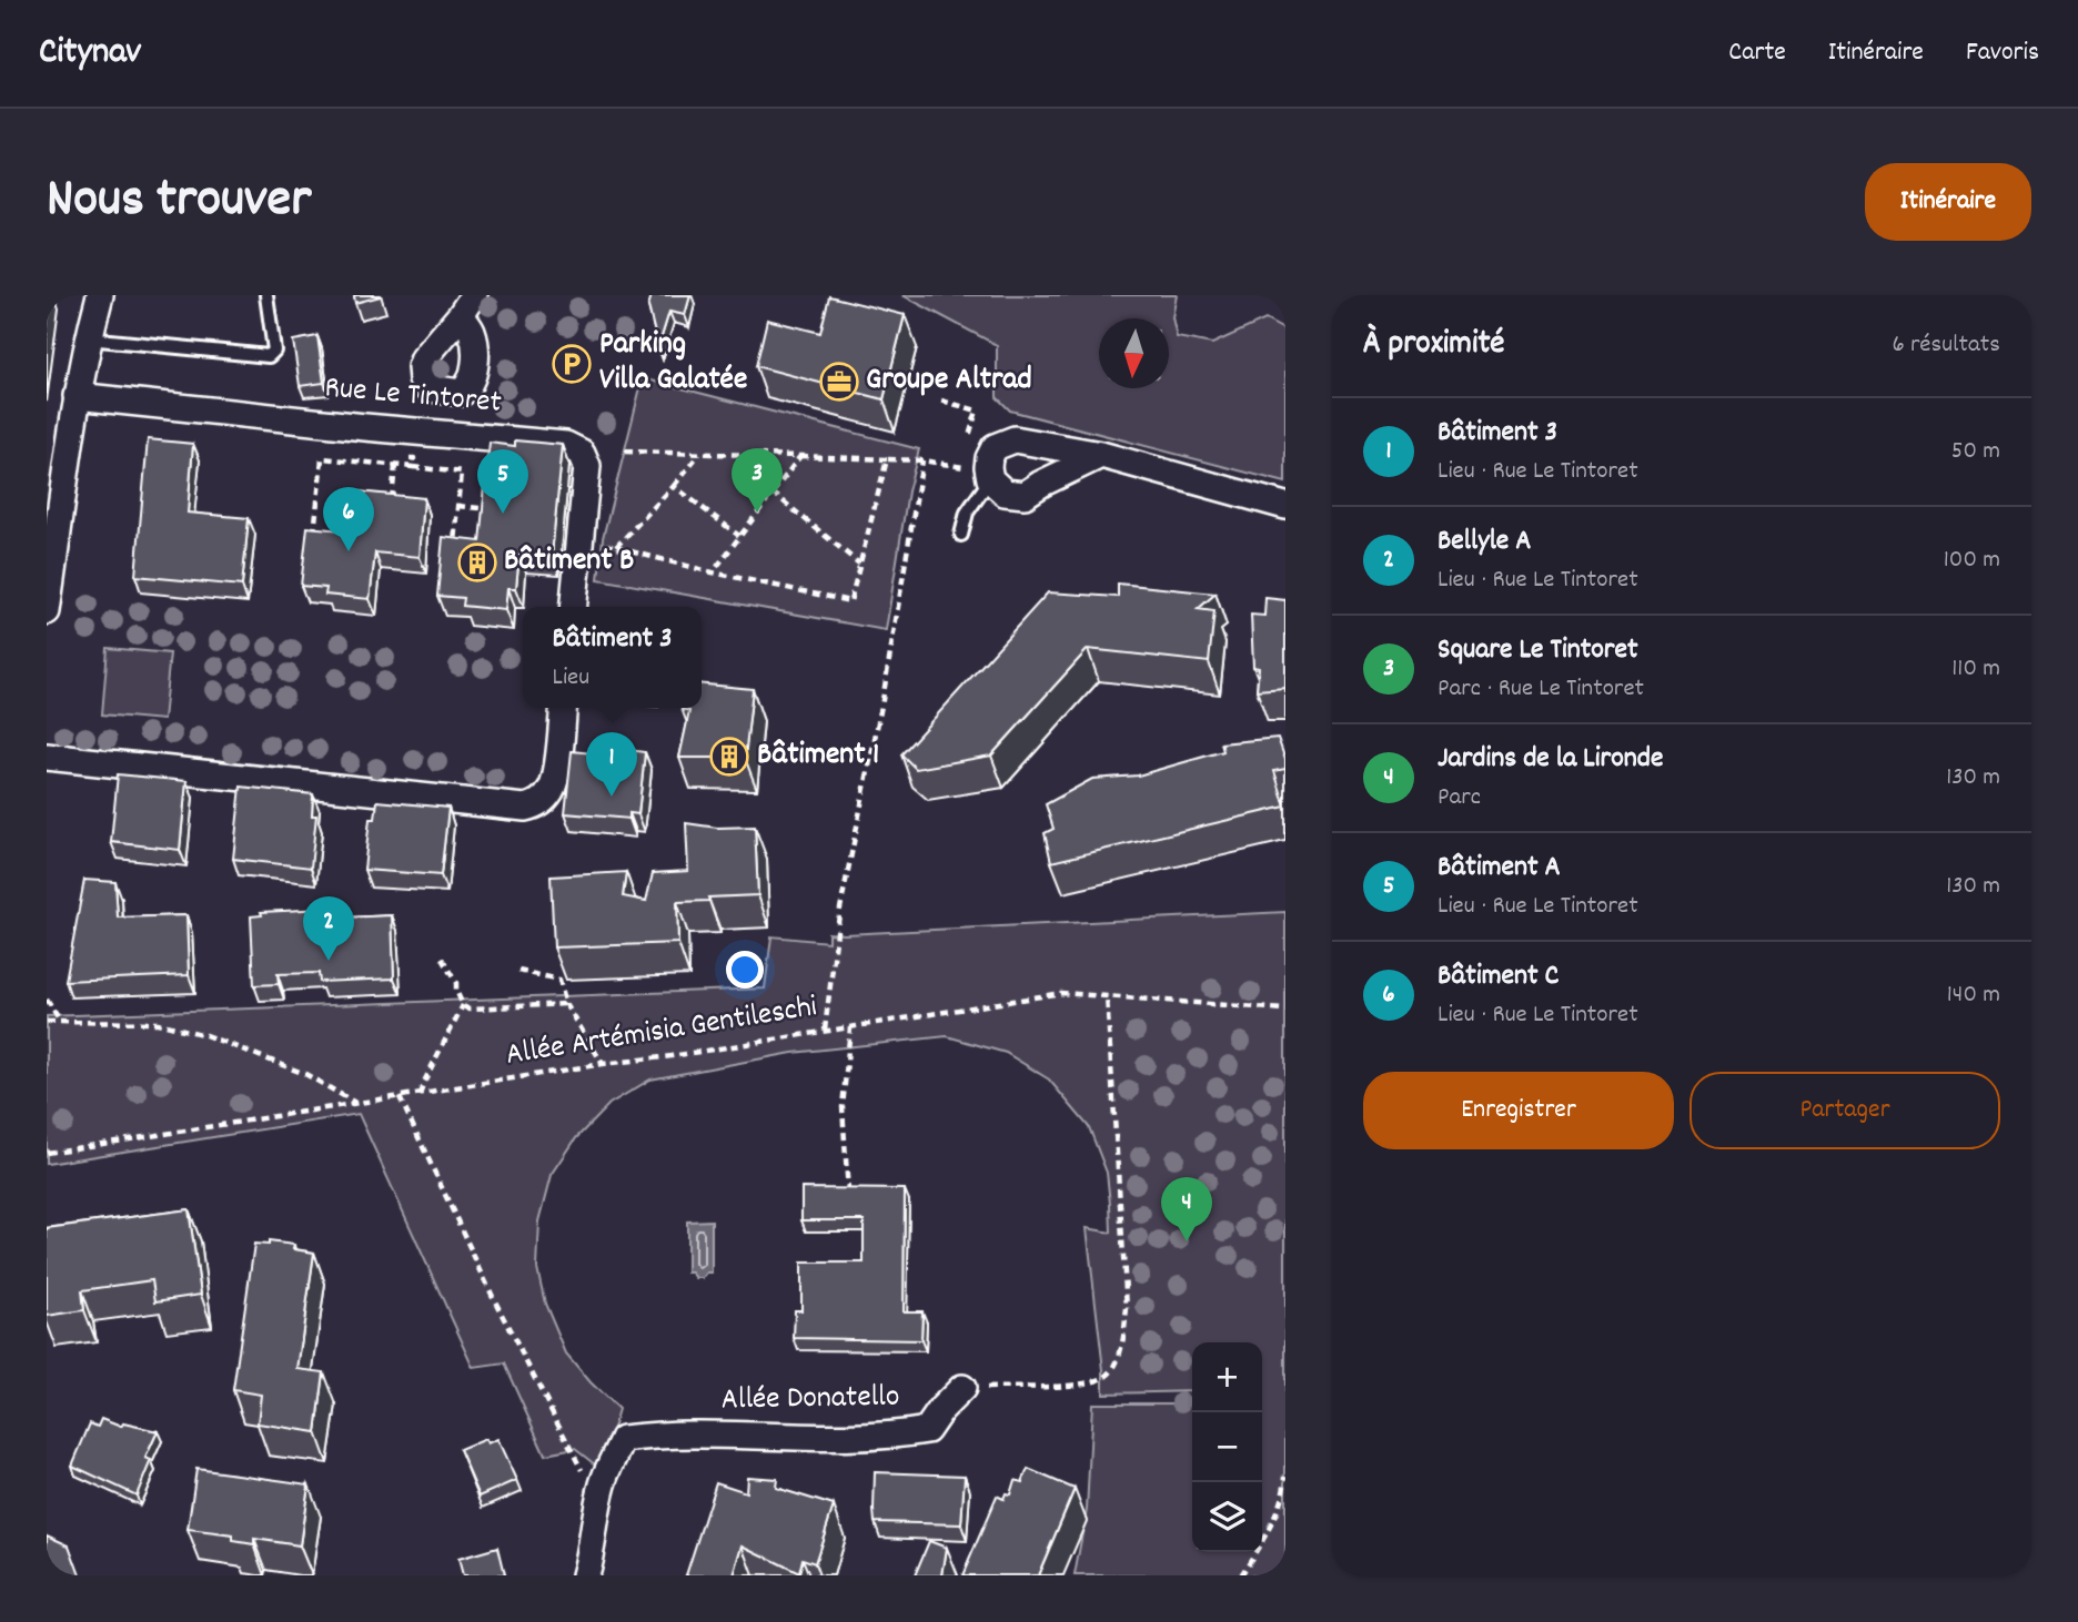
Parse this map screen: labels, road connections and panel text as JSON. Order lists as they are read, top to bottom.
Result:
{
  "streets": {
    "street": ["Rue Le Tintoret", "Allée Donatello"],
    "path": ["Allée Artémisia Gentileschi"]
  },
  "places": {
    "parking": ["Parking Villa Galatée"],
    "office": ["Groupe Altrad"],
    "building": ["Bâtiment B", "Bâtiment 1"]
  },
  "north": "bottom",
  "page": {
    "header": "Citynav",
    "nav": ["Carte", "Itinéraire", "Favoris"],
    "title": "Nous trouver",
    "buttons": [
      "Itinéraire",
      ["Enregistrer", "Partager"]
    ],
    "heading": ["À proximité", "6 résultats"],
    "list": [
      {
        "mark": "1",
        "name": "Bâtiment 3",
        "note": "Lieu · Rue Le Tintoret",
        "value": "50 m"
      },
      {
        "mark": "2",
        "name": "Bellyle A",
        "note": "Lieu · Rue Le Tintoret",
        "value": "100 m"
      },
      {
        "mark": "3",
        "name": "Square Le Tintoret",
        "note": "Parc · Rue Le Tintoret",
        "value": "110 m"
      },
      {
        "mark": "4",
        "name": "Jardins de la Lironde",
        "note": "Parc",
        "value": "130 m"
      },
      {
        "mark": "5",
        "name": "Bâtiment A",
        "note": "Lieu · Rue Le Tintoret",
        "value": "130 m"
      },
      {
        "mark": "6",
        "name": "Bâtiment C",
        "note": "Lieu · Rue Le Tintoret",
        "value": "140 m"
      }
    ],
    "pins": [
      "3",
      "5",
      "6",
      "1",
      "2",
      "4"
    ],
    "popup": ["Bâtiment 3", "Lieu"],
    "map_buttons": ["+", "−"]
  }
}
